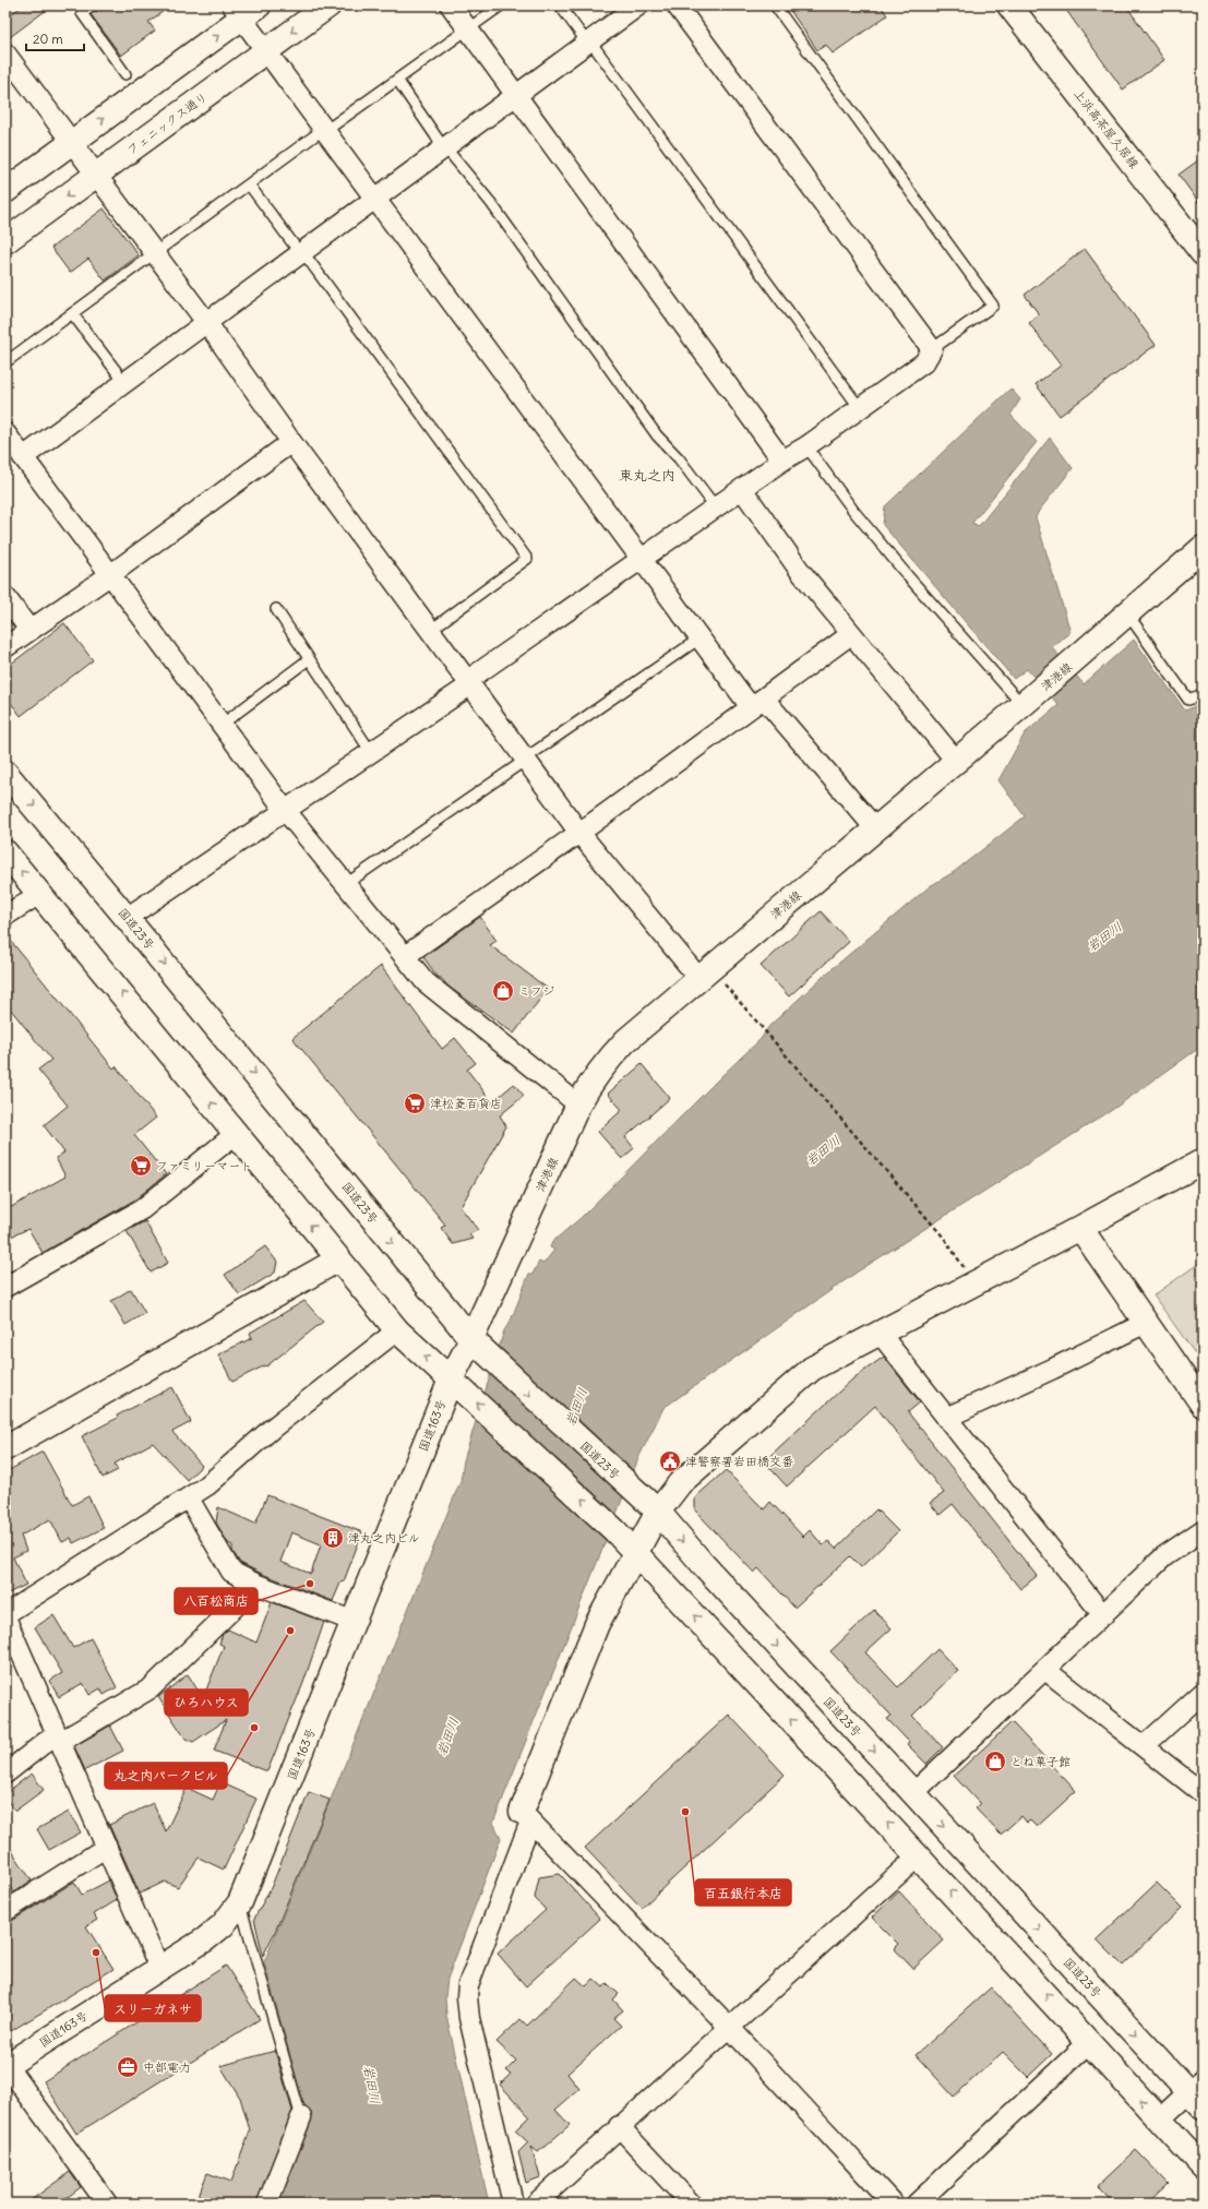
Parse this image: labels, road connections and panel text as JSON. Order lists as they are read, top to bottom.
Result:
{
  "streets": {
    "main road": [
      "フェニックス通り",
      "上浜高茶屋久居線",
      "津港線",
      "国道23号",
      "国道163号"
    ]
  },
  "crossings": [
    ["津港線", "国道23号"],
    ["津港線", "国道163号"],
    ["国道23号", "国道163号"]
  ],
  "districts": ["東丸之内"],
  "water": ["岩田川"],
  "places": {
    "shop": ["ミフジ", "とね菓子館"],
    "supermarket": ["津松菱百貨店", "ファミリーマート"],
    "public building": ["津警察署岩田橋交番"],
    "building": ["津丸之内ビル"],
    "other": [
      "八百松商店",
      "ひろハウス",
      "丸之内パークビル",
      "百五銀行本店",
      "スリーガネサ"
    ],
    "office": ["中部電力"]
  },
  "scale_bar": "20 m"
}
